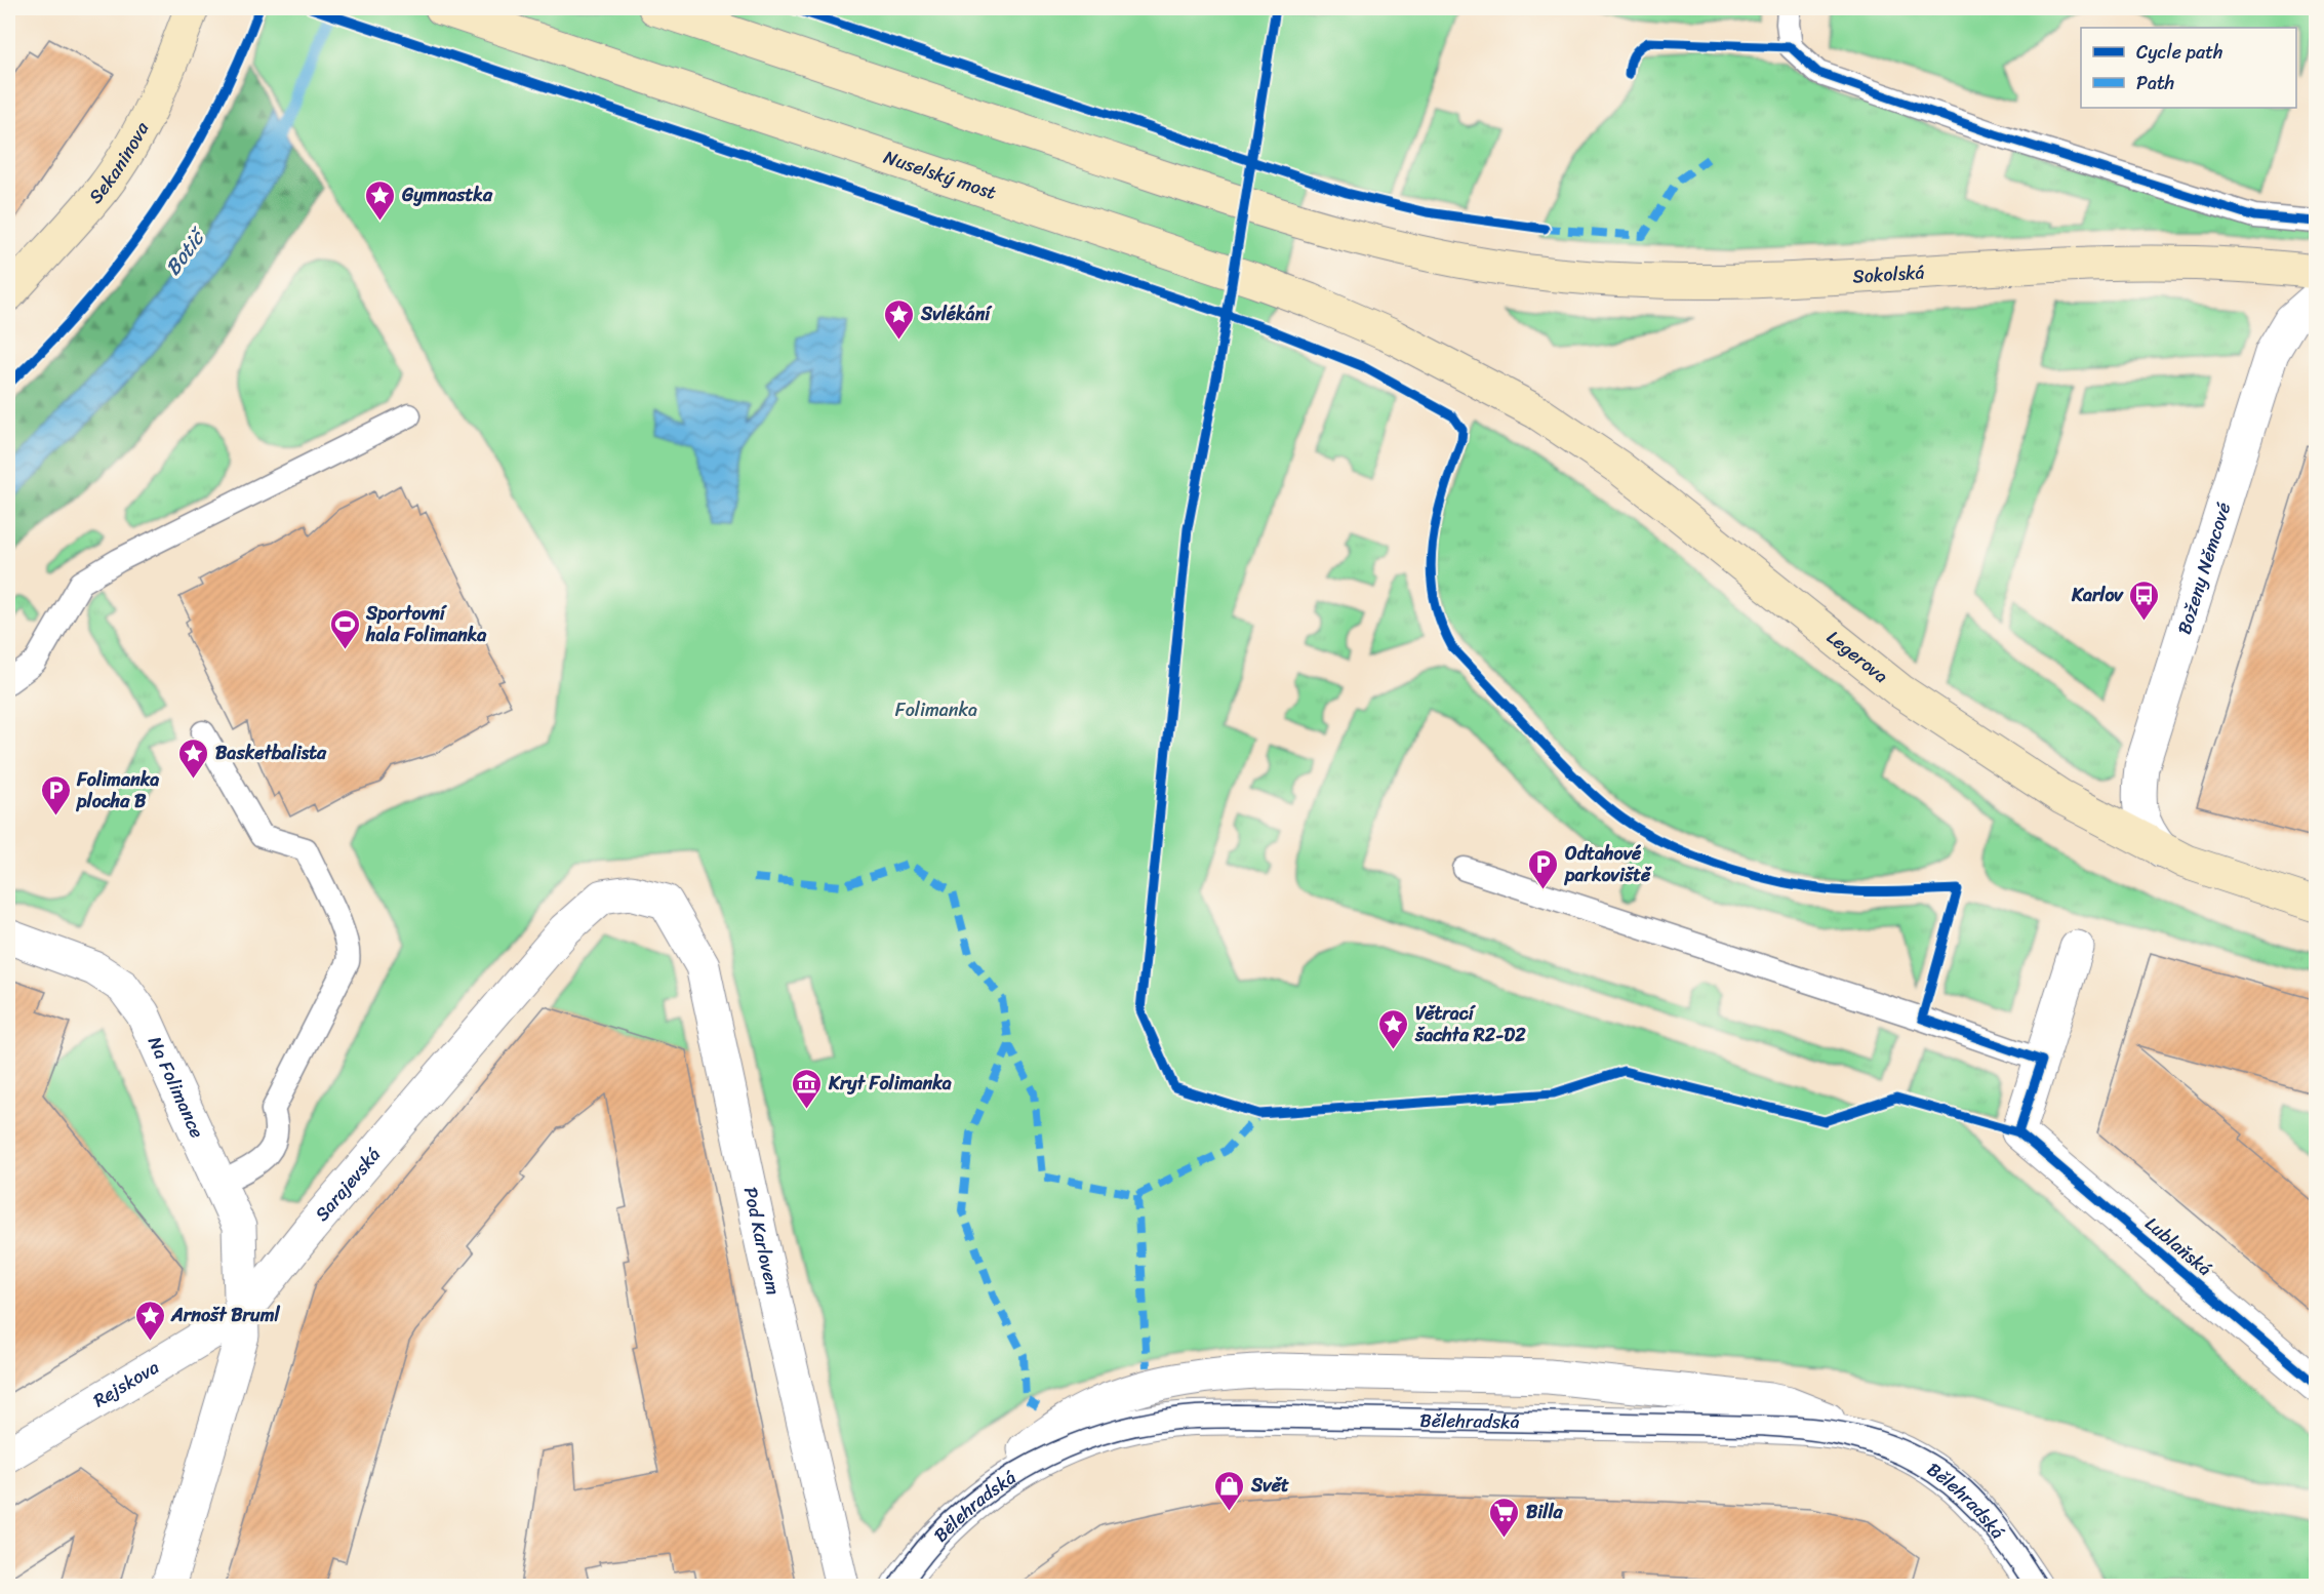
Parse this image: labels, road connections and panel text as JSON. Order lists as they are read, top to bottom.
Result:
{
  "streets": {
    "main road": [
      "Sekaninova",
      "Nuselský most",
      "Sokolská",
      "Legerova"
    ],
    "street": [
      "Boženy Němcové",
      "Na Folimance",
      "Sarajevská",
      "Pod Karlovem",
      "Lublaňská",
      "Rejskova",
      "Bělehradská"
    ]
  },
  "crossings": [
    ["Nuselský most", "Legerova"],
    ["Boženy Němcové", "Legerova"],
    ["Na Folimance", "Sarajevská"],
    ["Na Folimance", "Rejskova"],
    ["Sarajevská", "Pod Karlovem"],
    ["Sarajevská", "Rejskova"]
  ],
  "water": ["Botič"],
  "parks": ["Folimanka"],
  "places": {
    "place": [
      "Gymnastka",
      "Svlékání",
      "Basketbalista",
      "Větrací šachta R2-D2",
      "Arnošt Bruml"
    ],
    "bus stop": ["Karlov"],
    "sports": ["Sportovní hala Folimanka"],
    "parking": ["Folimanka plocha B", "Odtahové parkoviště"],
    "museum": ["Kryt Folimanka"],
    "shop": ["Svět"],
    "supermarket": ["Billa"]
  },
  "legend": ["Cycle path", "Path"]
}
